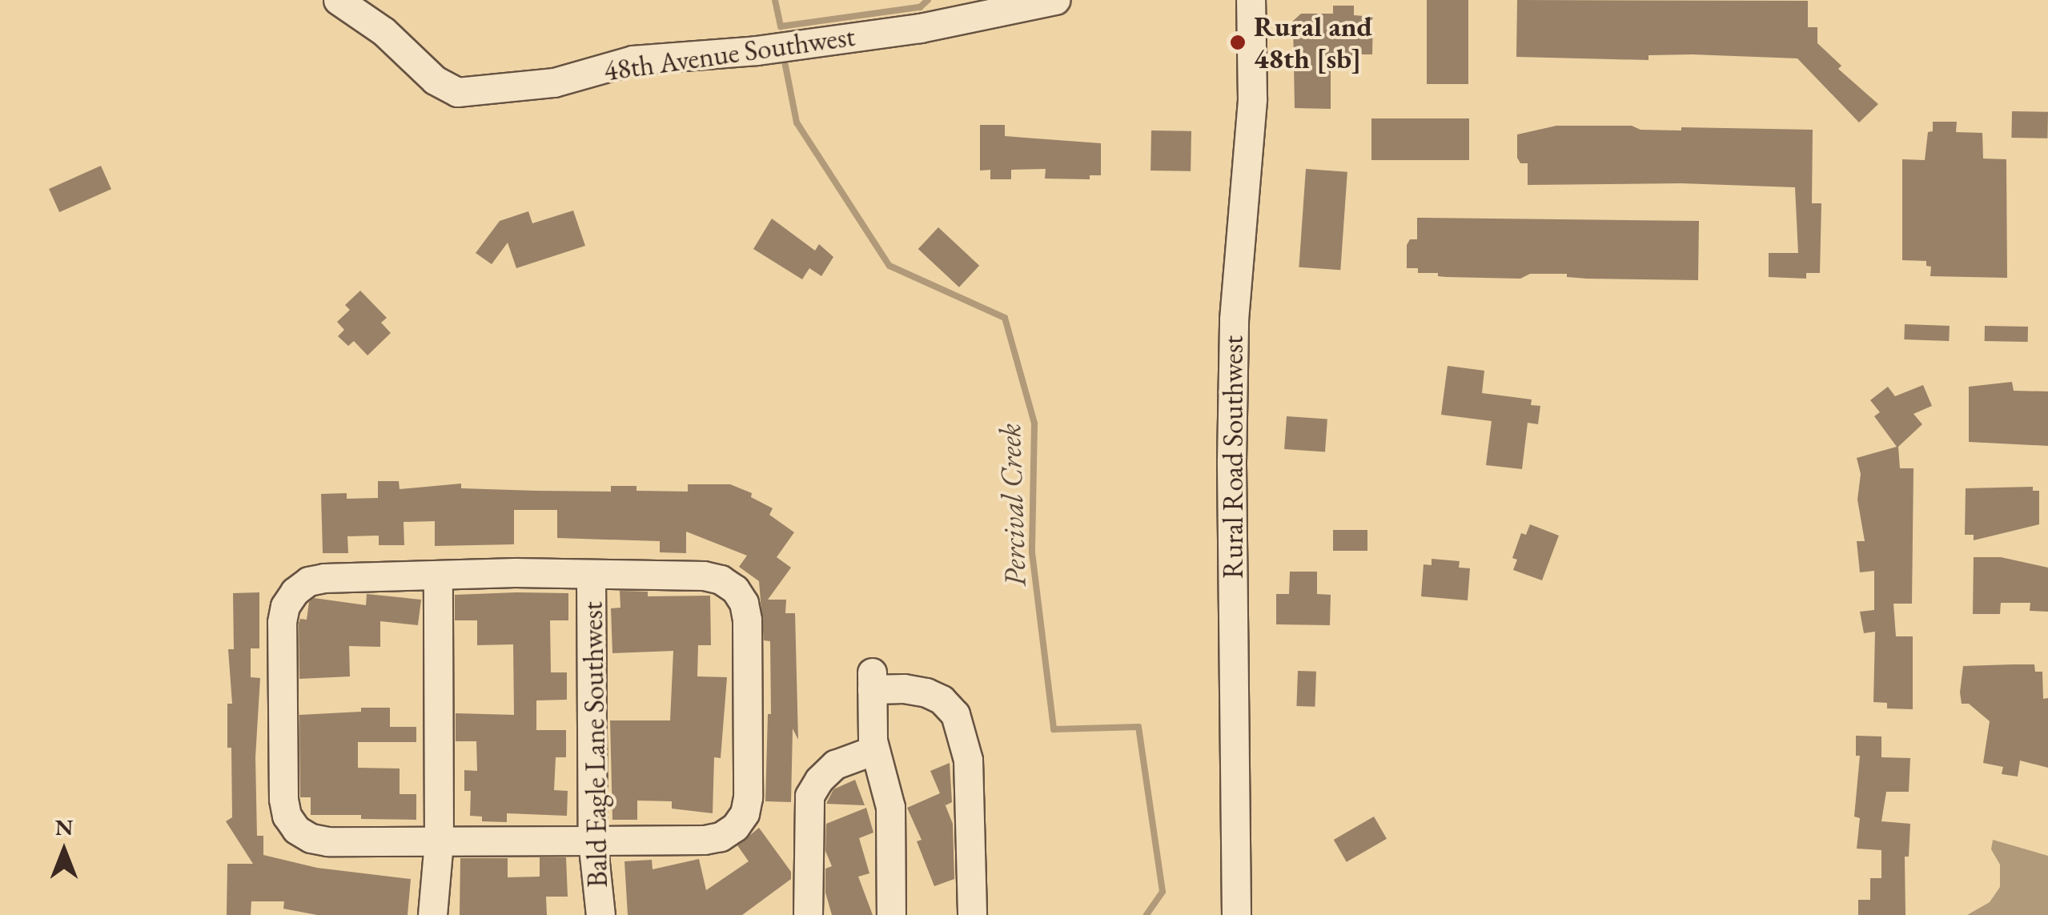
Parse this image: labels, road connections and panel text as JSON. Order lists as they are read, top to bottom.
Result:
{
  "streets": {
    "street": ["48th Avenue Southwest", "Rural Road Southwest", "Bald Eagle Lane Southwest"]
  },
  "water": ["Percival Creek"],
  "places": ["Rural and 48th [sb]"],
  "north": "top"
}
